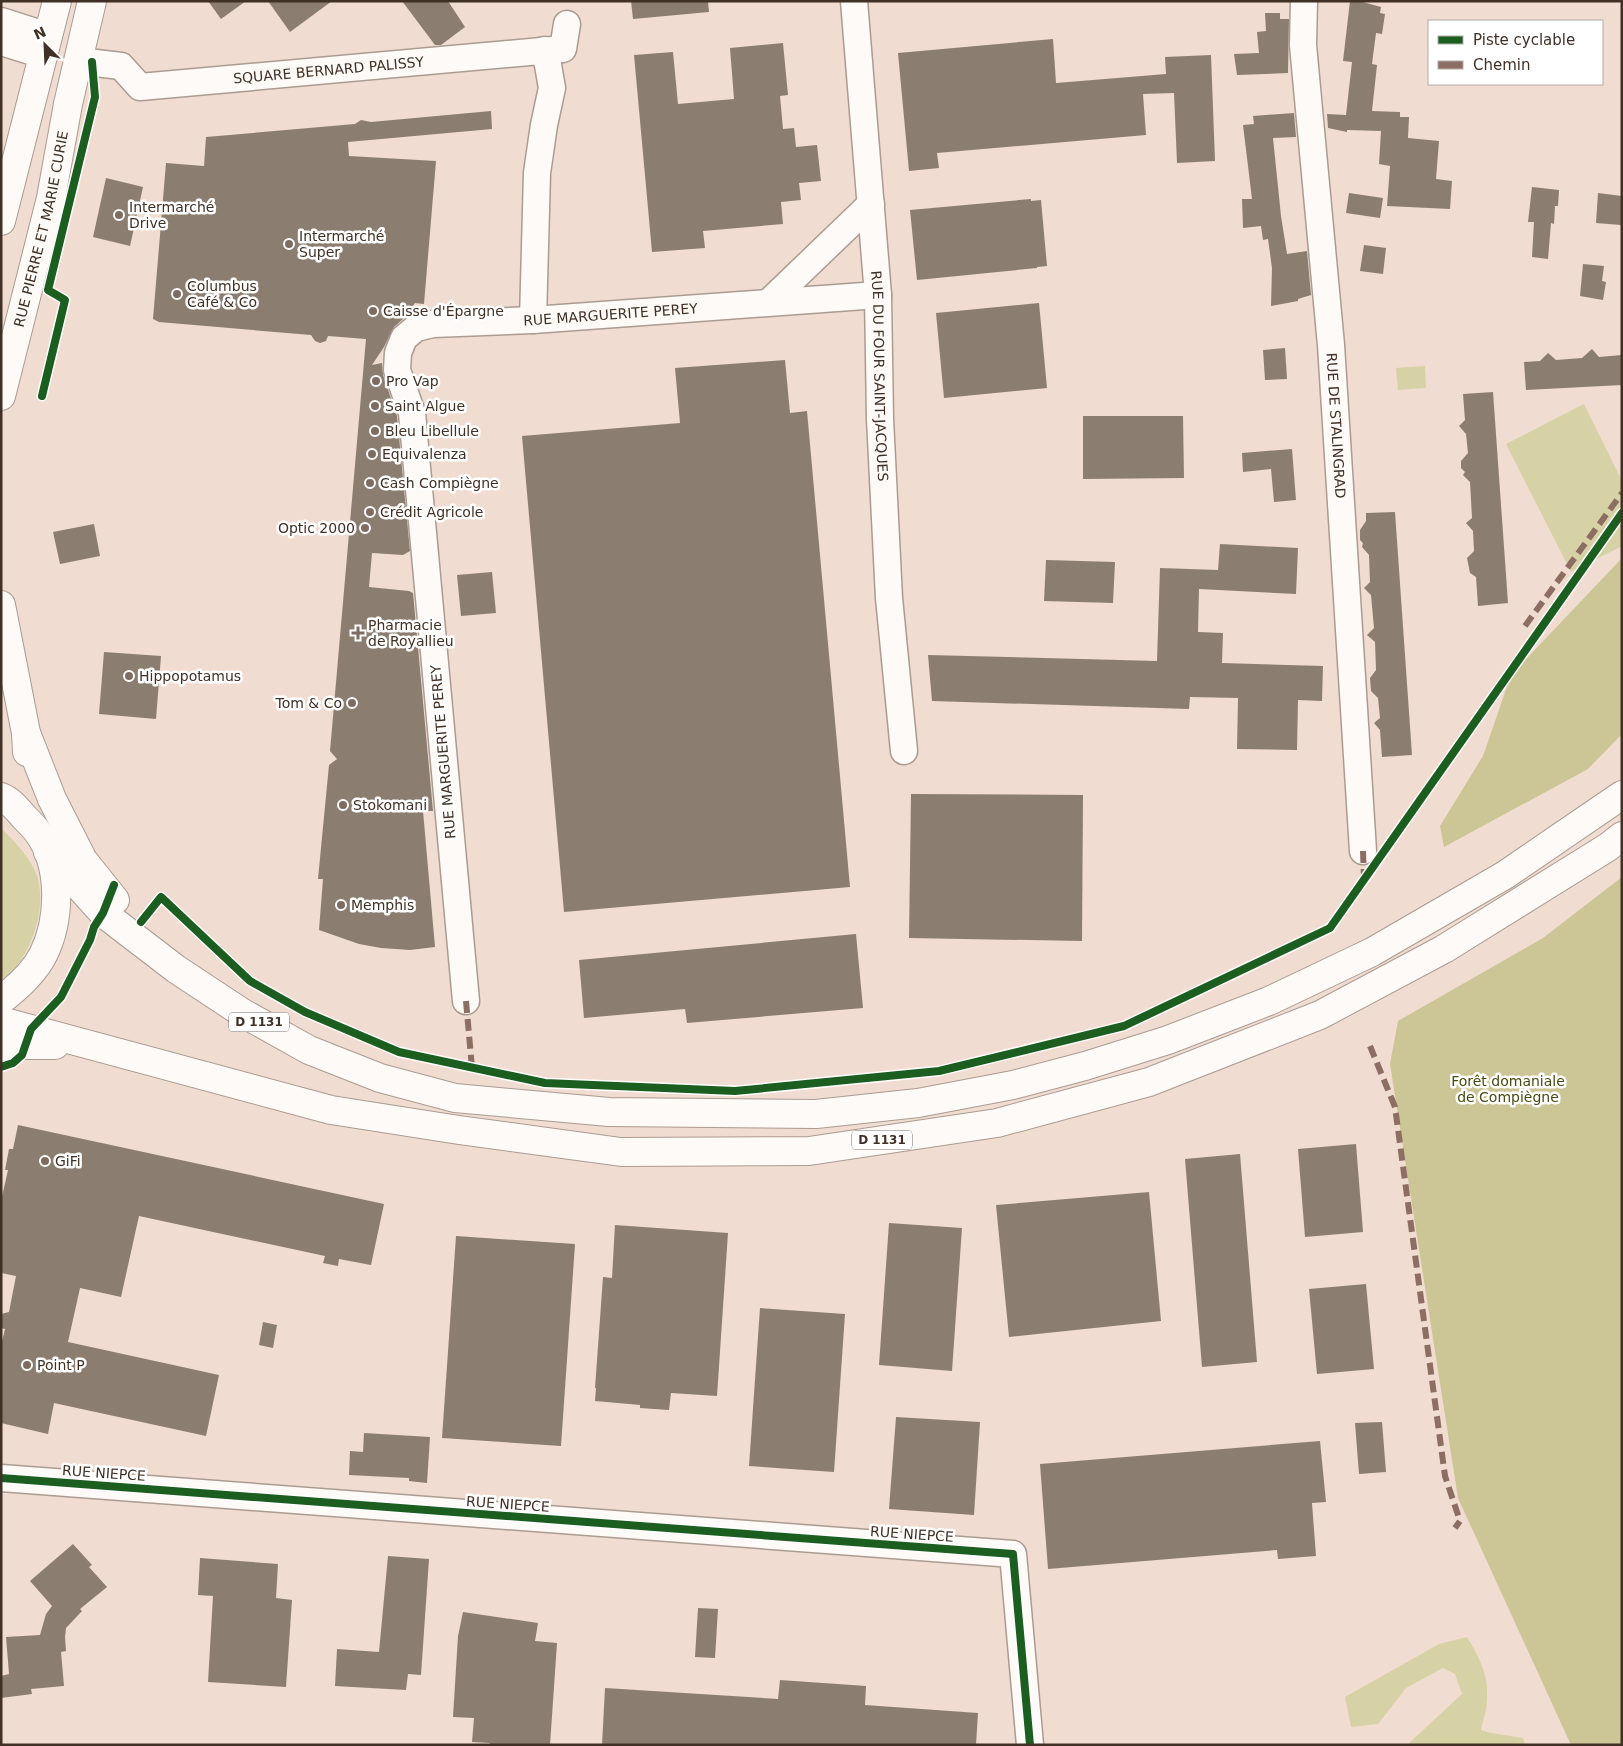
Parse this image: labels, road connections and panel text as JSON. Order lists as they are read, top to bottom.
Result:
{
  "streets": {
    "main road": ["RUE PIERRE ET MARIE CURIE", "D 1131"],
    "street": [
      "SQUARE BERNARD PALISSY",
      "RUE MARGUERITE PEREY",
      "RUE DU FOUR SAINT-JACQUES",
      "RUE DE STALINGRAD",
      "RUE NIEPCE"
    ]
  },
  "crossings": [
    ["SQUARE BERNARD PALISSY", "RUE PIERRE ET MARIE CURIE"],
    ["RUE MARGUERITE PEREY", "RUE DU FOUR SAINT-JACQUES"]
  ],
  "parks": ["Forêt domaniale de Compiègne"],
  "places": {
    "other": [
      "Intermarché Drive",
      "Intermarché Super",
      "Columbus Café & Co",
      "Caisse d'Épargne",
      "Pro Vap",
      "Saint Algue",
      "Bleu Libellule",
      "Equivalenza",
      "Cash Compiègne",
      "Crédit Agricole",
      "Optic 2000",
      "Hippopotamus",
      "Tom & Co",
      "Stokomani",
      "Memphis",
      "GiFi",
      "Point P"
    ],
    "health": ["Pharmacie de Royallieu"]
  },
  "legend": ["Piste cyclable", "Chemin"],
  "north": "top left"
}
